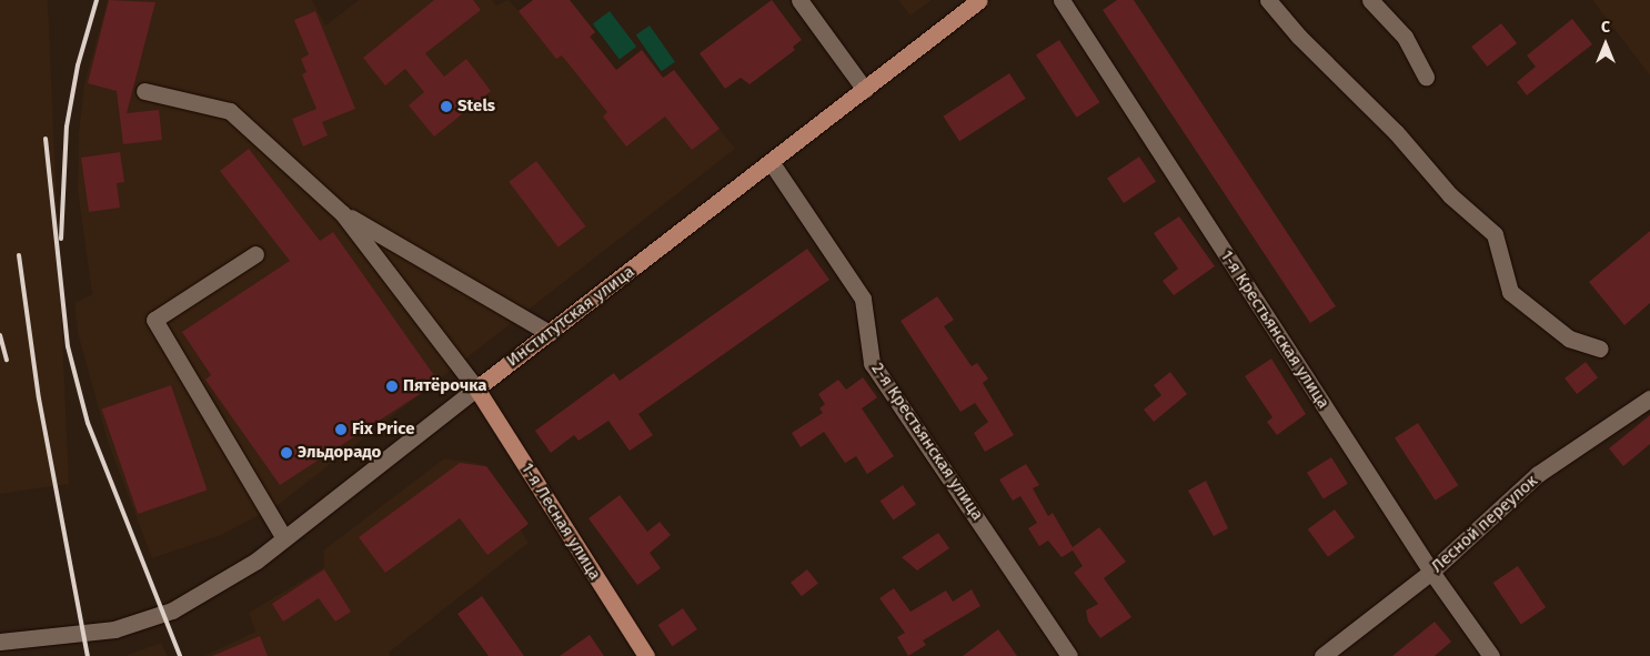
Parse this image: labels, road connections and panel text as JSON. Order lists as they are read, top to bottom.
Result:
{
  "streets": {
    "main road": ["Институтская улица", "1-я Лесная улица"],
    "street": ["1-я Крестьянская улица", "2-я Крестьянская улица", "Лесной переулок"]
  },
  "crossings": [
    ["Институтская улица", "2-я Крестьянская улица"],
    ["Институтская улица", "1-я Лесная улица"],
    ["1-я Крестьянская улица", "Лесной переулок"]
  ],
  "places": [
    "Stels",
    "Пятёрочка",
    "Fix Price",
    "Эльдорадо"
  ],
  "north": "top"
}
